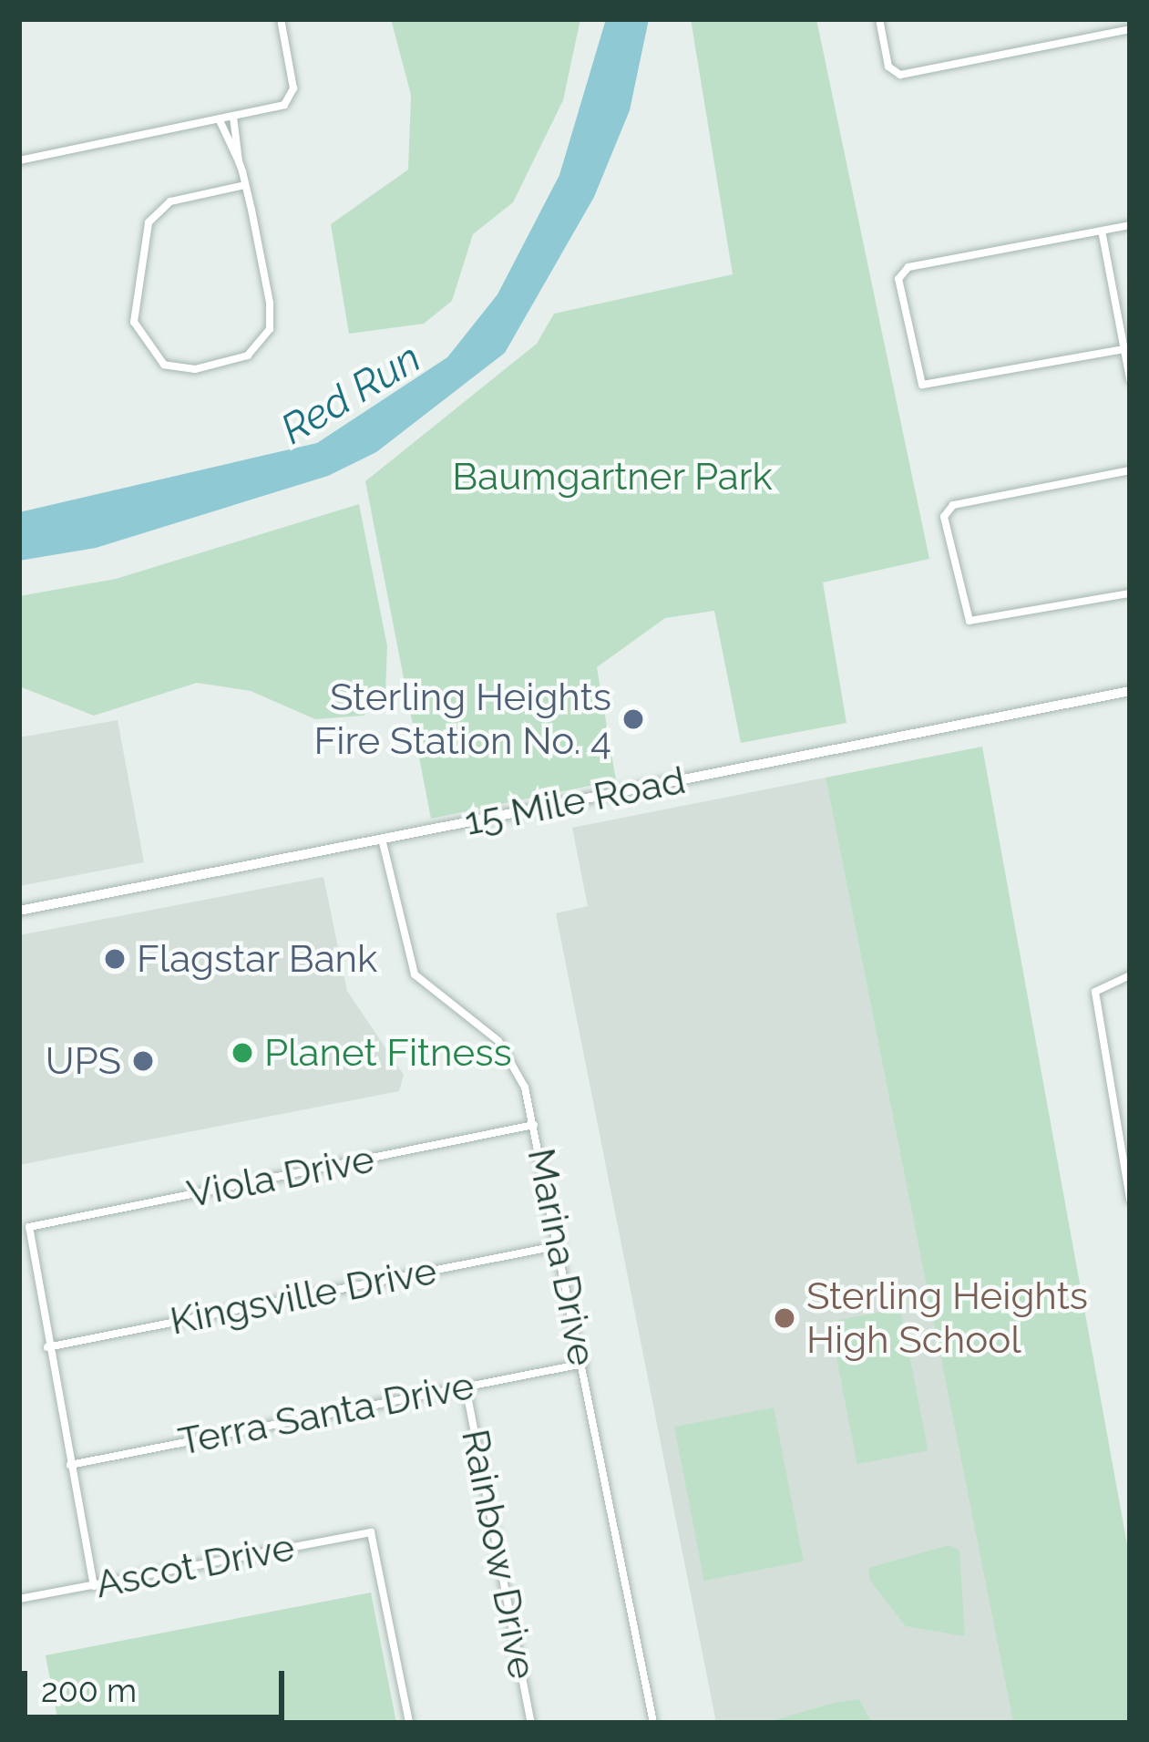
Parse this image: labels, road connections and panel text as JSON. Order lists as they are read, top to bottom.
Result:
{
  "streets": {
    "main road": ["15 Mile Road"],
    "street": [
      "Viola Drive",
      "Marina Drive",
      "Kingsville Drive",
      "Terra Santa Drive",
      "Rainbow Drive",
      "Ascot Drive"
    ]
  },
  "crossings": [
    ["15 Mile Road", "Marina Drive"],
    ["Viola Drive", "Marina Drive"],
    ["Viola Drive", "Kingsville Drive"],
    ["Marina Drive", "Kingsville Drive"],
    ["Marina Drive", "Terra Santa Drive"],
    ["Terra Santa Drive", "Rainbow Drive"]
  ],
  "water": ["Red Run"],
  "parks": ["Baumgartner Park"],
  "places": [
    "Sterling Heights Fire Station No. 4",
    "Flagstar Bank",
    "Planet Fitness",
    "UPS",
    "Sterling Heights High School"
  ],
  "scale_bar": "200 m"
}
